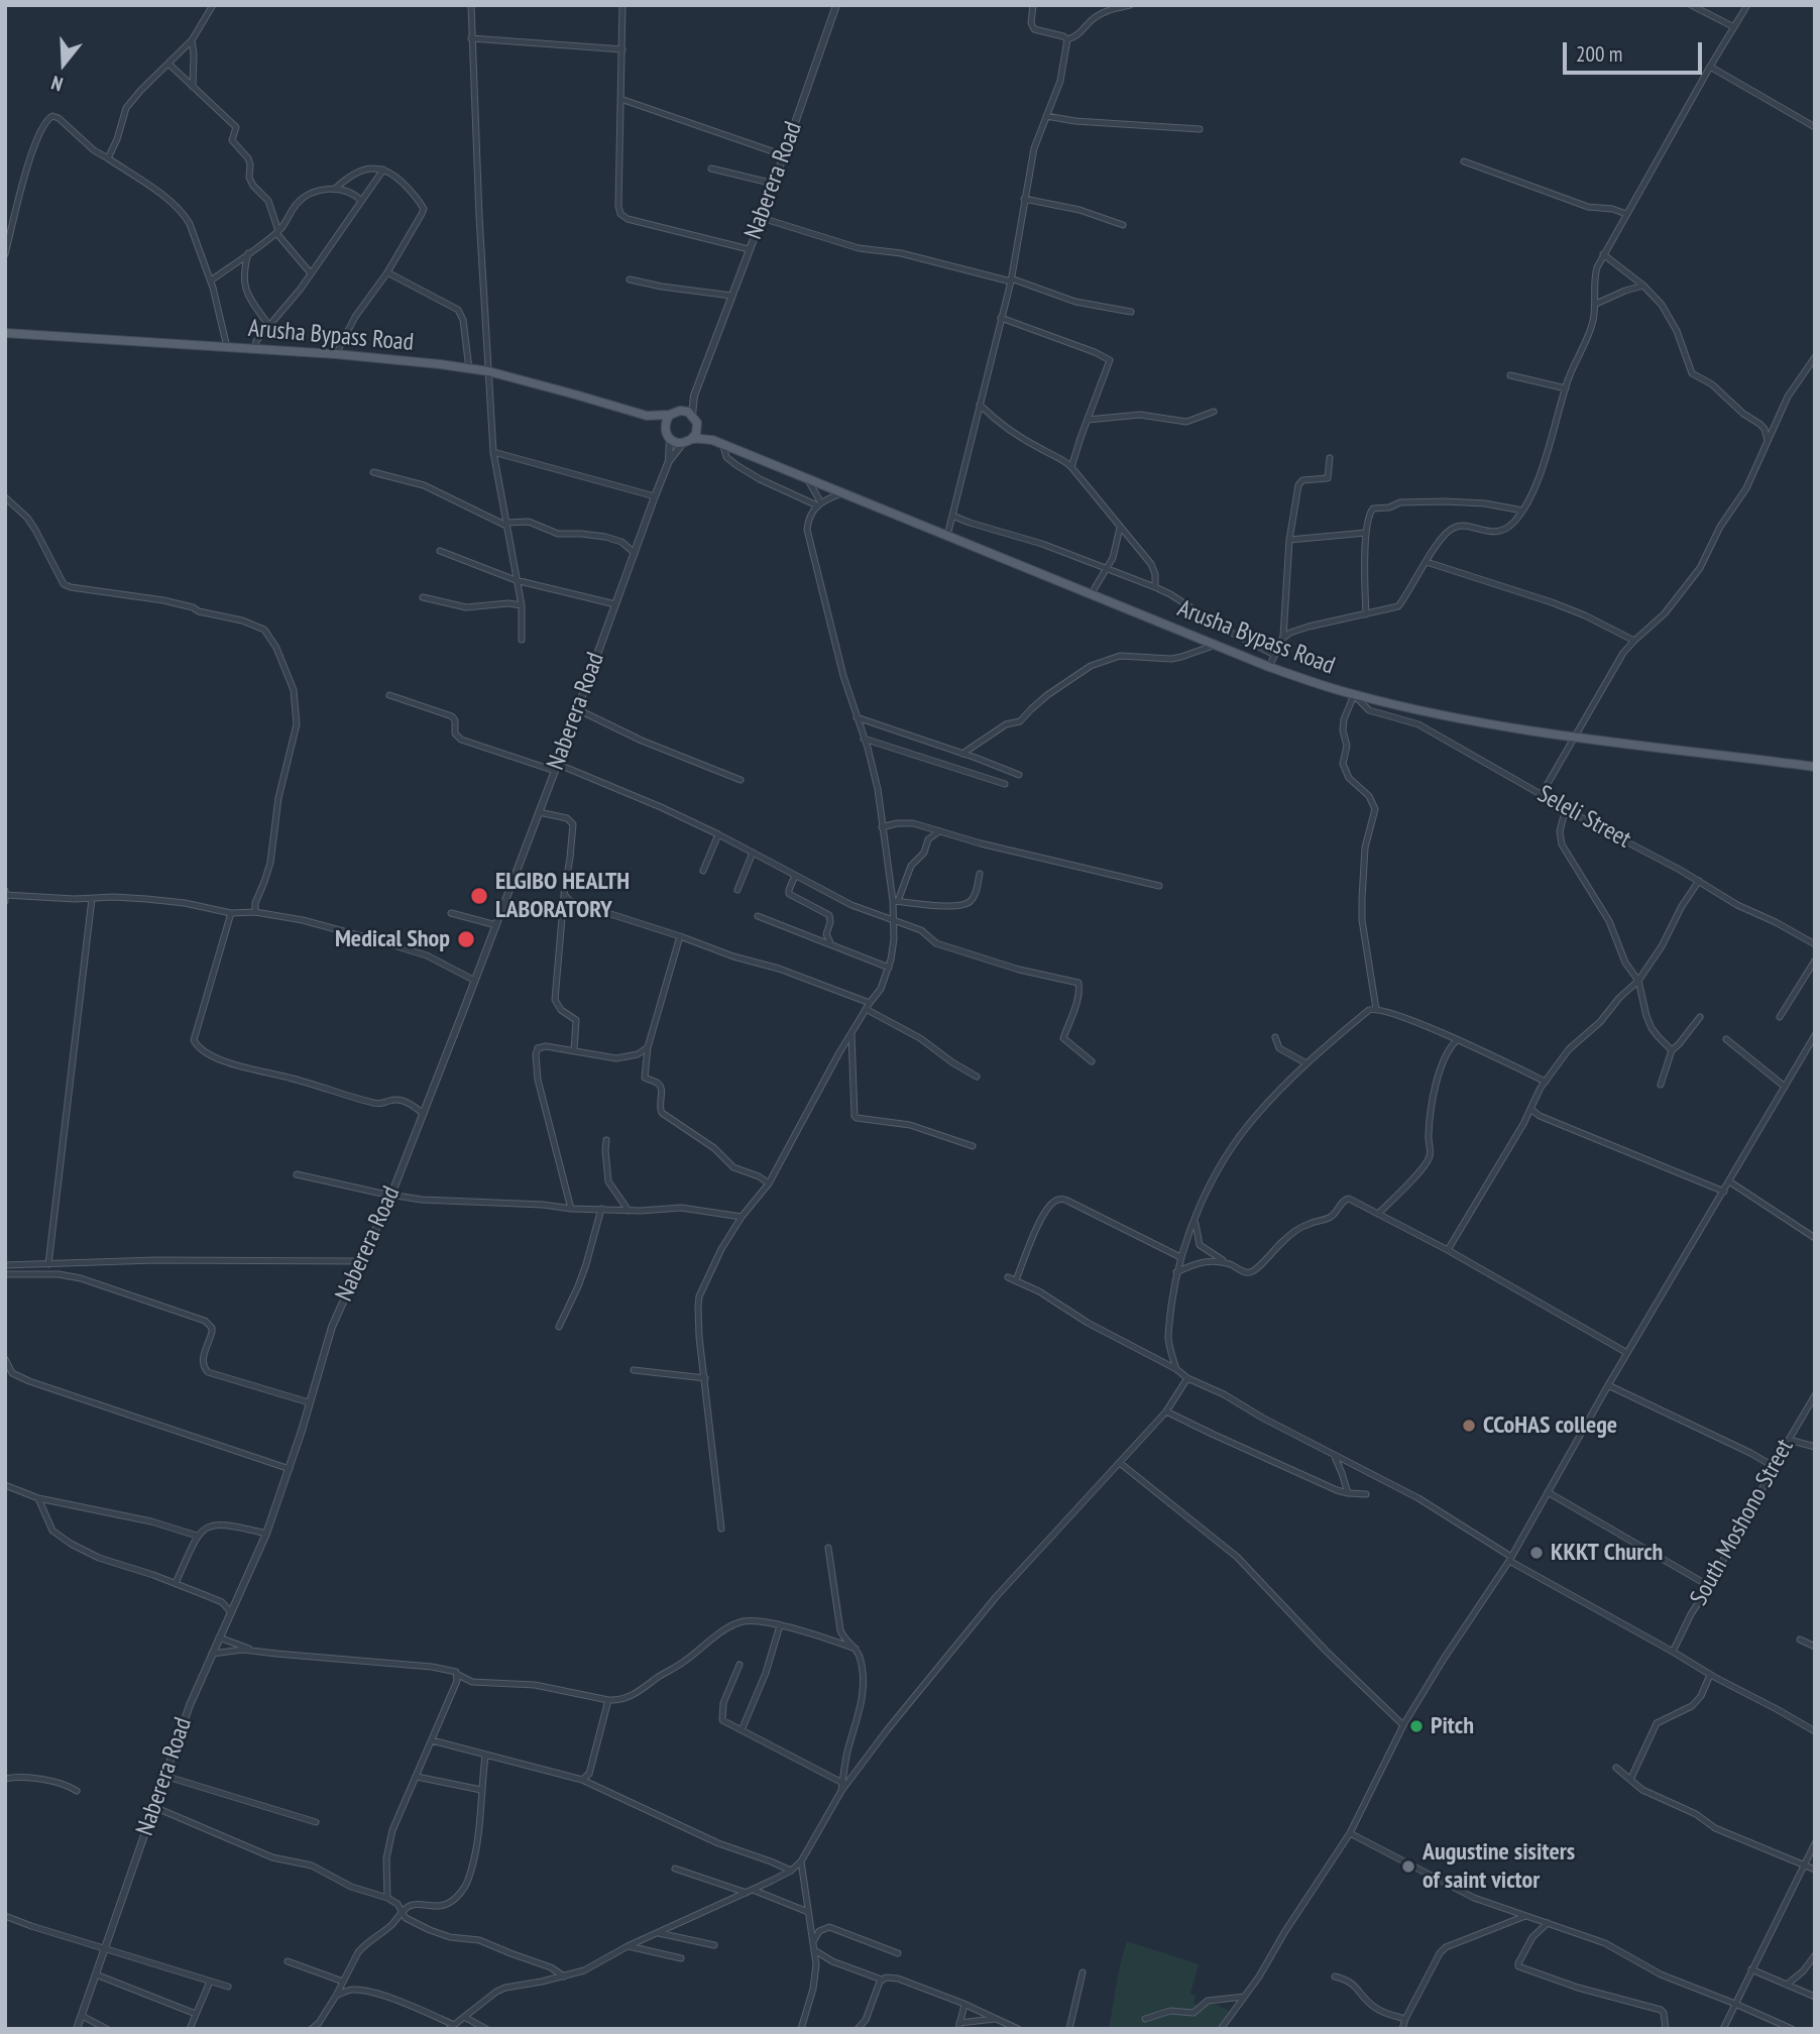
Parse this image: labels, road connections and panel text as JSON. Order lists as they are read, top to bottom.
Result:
{
  "streets": {
    "main road": ["Arusha Bypass Road"],
    "street": ["Naberera Road", "Seleli Street", "South Moshono Street"]
  },
  "crossings": [
    ["Naberera Road", "Arusha Bypass Road"],
    ["Arusha Bypass Road", "Seleli Street"]
  ],
  "places": [
    "ELGIBO HEALTH LABORATORY",
    "Medical Shop",
    "CCoHAS college",
    "KKKT Church",
    "Pitch",
    "Augustine sisiters of saint victor"
  ],
  "scale_bar": "200 m",
  "north": "bottom"
}
